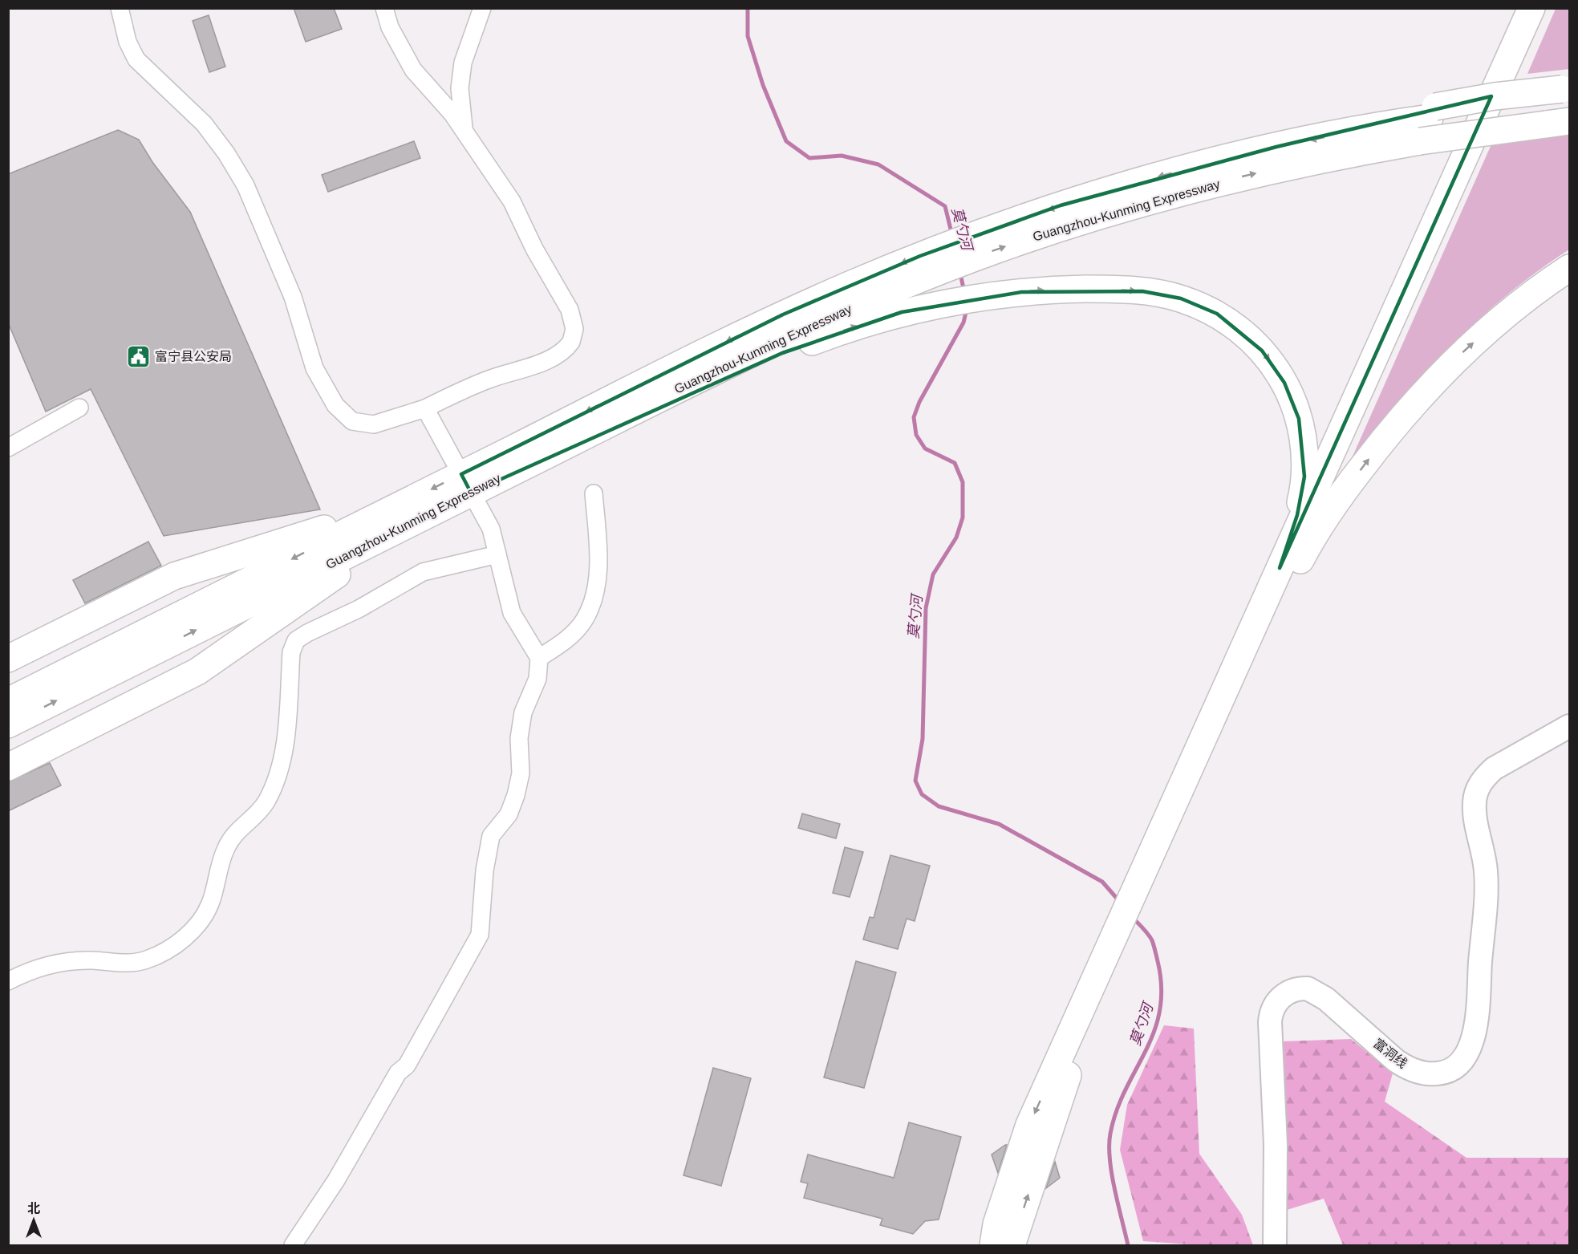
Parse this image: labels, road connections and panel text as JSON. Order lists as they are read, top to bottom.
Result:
{
  "streets": {
    "highway": ["Guangzhou-Kunming Expressway"],
    "main road": ["富洞线"]
  },
  "water": ["莫勺河"],
  "places": {
    "public building": ["富宁县公安局"]
  },
  "north": "top"
}
